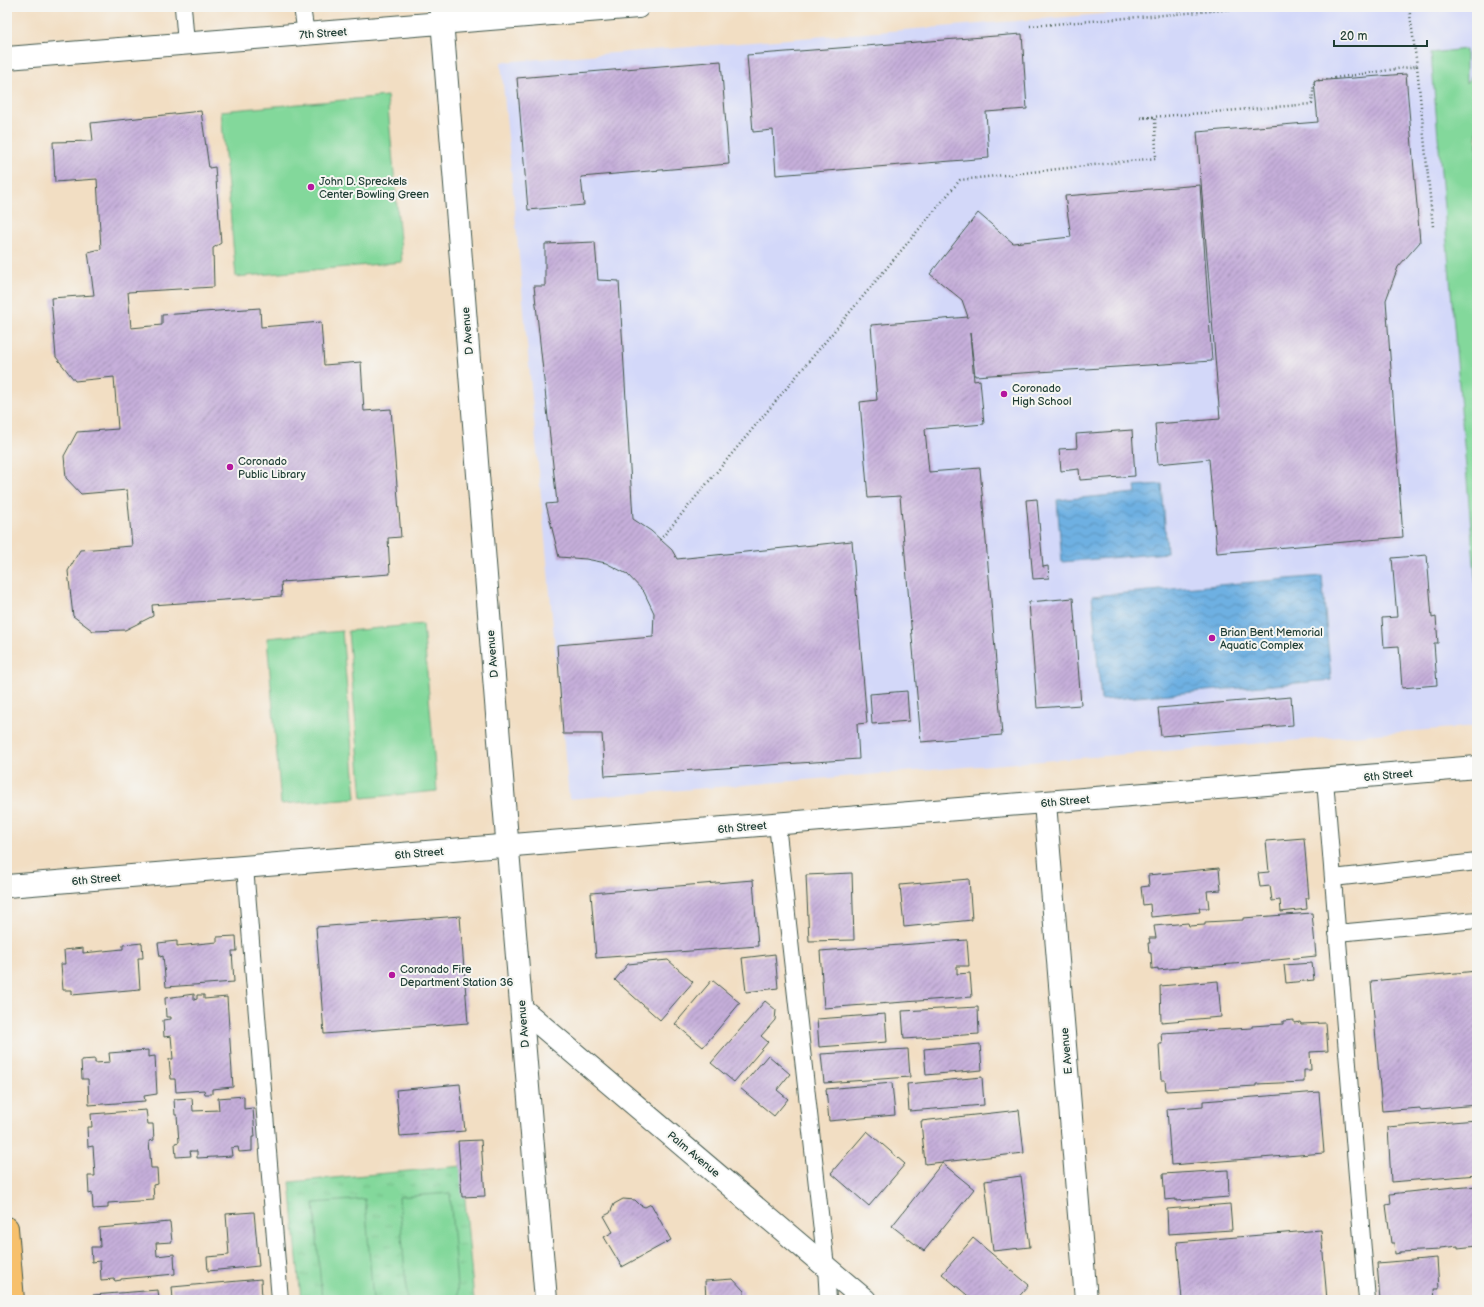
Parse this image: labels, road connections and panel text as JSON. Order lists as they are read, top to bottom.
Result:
{
  "streets": {
    "street": [
      "7th Street",
      "D Avenue",
      "6th Street",
      "E Avenue",
      "Palm Avenue"
    ]
  },
  "crossings": [
    ["7th Street", "D Avenue"],
    ["D Avenue", "6th Street"],
    ["D Avenue", "Palm Avenue"],
    ["6th Street", "E Avenue"]
  ],
  "places": [
    "John D. Spreckels Center Bowling Green",
    "Coronado High School",
    "Coronado Public Library",
    "Brian Bent Memorial Aquatic Complex",
    "Coronado Fire Department Station 36"
  ],
  "scale_bar": "20 m"
}
